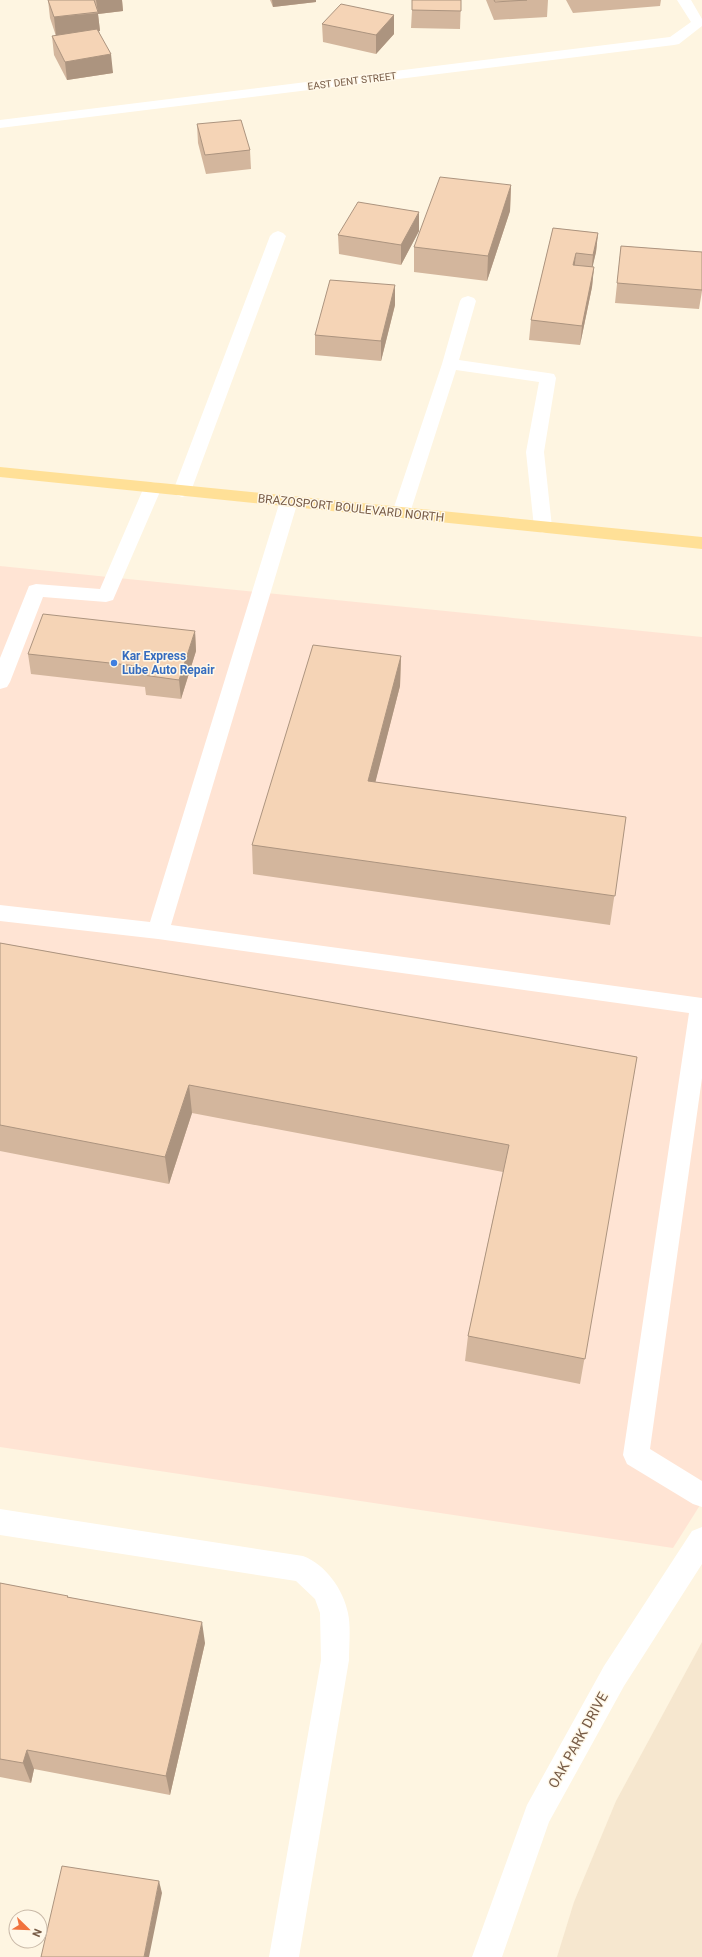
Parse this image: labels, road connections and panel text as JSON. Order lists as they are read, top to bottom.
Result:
{
  "streets": {
    "main road": ["BRAZOSPORT BOULEVARD NORTH"],
    "street": ["EAST DENT STREET", "OAK PARK DRIVE"]
  },
  "places": ["Kar Express Lube Auto Repair"],
  "north": "bottom right"
}
